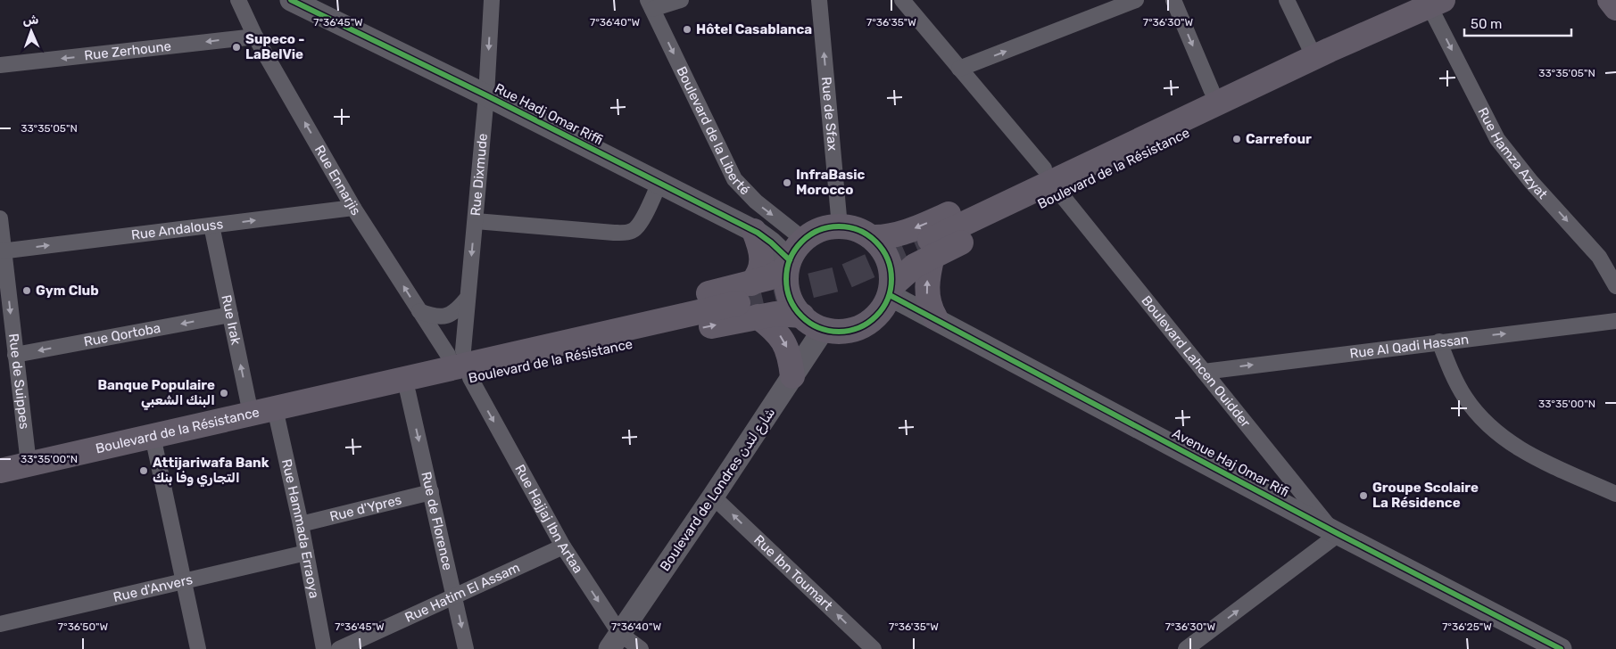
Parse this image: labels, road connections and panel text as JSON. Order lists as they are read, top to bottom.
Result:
{
  "streets": {
    "main road": ["Boulevard de la Résistance"],
    "street": [
      "Rue Zerhoune",
      "Rue de Sfax",
      "Rue Hadj Omar Riffi",
      "Boulevard de la Liberté",
      "Rue Hamza Azyat",
      "Rue Dixmude",
      "Rue Ennarjis",
      "Rue Andalouss",
      "Rue Irak",
      "Rue Qortoba",
      "Rue Al Qadi Hassan",
      "Boulevard Lahcen Ouidder",
      "Rue de Suippes",
      "Avenue Haj Omar Rifi",
      "Boulevard de Londres شارع لندن",
      "Rue d'Ypres",
      "Rue Hajjaj Ibn Artaa",
      "Rue de Florence",
      "Rue Hammada Erraoya",
      "Rue Ibn Toumart",
      "Rue d'Anvers",
      "Rue Hatim El Assam"
    ]
  },
  "crossings": [
    ["Rue Zerhoune", "Rue Ennarjis"],
    ["Rue de Sfax", "Rue Hadj Omar Riffi"],
    ["Rue de Sfax", "Boulevard de la Liberté"],
    ["Rue de Sfax", "Boulevard de la Résistance"],
    ["Rue de Sfax", "Avenue Haj Omar Rifi"],
    ["Rue de Sfax", "Boulevard de Londres شارع لندن"],
    ["Rue Hadj Omar Riffi", "Boulevard de la Liberté"],
    ["Rue Hadj Omar Riffi", "Boulevard de la Résistance"],
    ["Rue Hadj Omar Riffi", "Rue Dixmude"],
    ["Rue Hadj Omar Riffi", "Avenue Haj Omar Rifi"],
    ["Rue Hadj Omar Riffi", "Boulevard de Londres شارع لندن"],
    ["Boulevard de la Liberté", "Boulevard de la Résistance"],
    ["Boulevard de la Liberté", "Avenue Haj Omar Rifi"],
    ["Boulevard de la Liberté", "Boulevard de Londres شارع لندن"],
    ["Rue Hamza Azyat", "Boulevard de la Résistance"],
    ["Boulevard de la Résistance", "Rue Irak"],
    ["Boulevard de la Résistance", "Boulevard Lahcen Ouidder"],
    ["Boulevard de la Résistance", "Rue de Suippes"],
    ["Boulevard de la Résistance", "Avenue Haj Omar Rifi"],
    ["Boulevard de la Résistance", "Boulevard de Londres شارع لندن"],
    ["Boulevard de la Résistance", "Rue Hajjaj Ibn Artaa"],
    ["Boulevard de la Résistance", "Rue de Florence"],
    ["Boulevard de la Résistance", "Rue Hammada Erraoya"],
    ["Rue Dixmude", "Rue Ennarjis"],
    ["Rue Ennarjis", "Rue Andalouss"],
    ["Rue Andalouss", "Rue Irak"],
    ["Rue Andalouss", "Rue de Suippes"],
    ["Rue Irak", "Rue Qortoba"],
    ["Rue Qortoba", "Rue de Suippes"],
    ["Rue Al Qadi Hassan", "Boulevard Lahcen Ouidder"],
    ["Boulevard Lahcen Ouidder", "Avenue Haj Omar Rifi"],
    ["Avenue Haj Omar Rifi", "Boulevard de Londres شارع لندن"],
    ["Boulevard de Londres شارع لندن", "Rue Hajjaj Ibn Artaa"],
    ["Boulevard de Londres شارع لندن", "Rue Ibn Toumart"],
    ["Rue d'Ypres", "Rue de Florence"],
    ["Rue d'Ypres", "Rue Hammada Erraoya"],
    ["Rue Hajjaj Ibn Artaa", "Rue Hatim El Assam"],
    ["Rue de Florence", "Rue Hatim El Assam"],
    ["Rue Hammada Erraoya", "Rue d'Anvers"]
  ],
  "one_way": [
    "Rue Zerhoune",
    "Rue de Sfax",
    "Boulevard de la Liberté",
    "Rue Hamza Azyat",
    "Rue Dixmude",
    "Rue Ennarjis",
    "Rue Andalouss",
    "Rue Irak",
    "Rue Qortoba",
    "Rue Al Qadi Hassan",
    "Rue de Suippes",
    "Rue Hajjaj Ibn Artaa",
    "Rue de Florence",
    "Rue Ibn Toumart"
  ],
  "places": [
    "Hôtel Casablanca",
    "Supeco - LaBelVie",
    "Carrefour",
    "InfraBasic Morocco",
    "Gym Club",
    "Banque Populaire البنك الشعبي",
    "Attijariwafa Bank التجاري وفا بنك",
    "Groupe Scolaire La Résidence"
  ],
  "scale_bar": "50 m",
  "north": "top",
  "coordinates": [
    "7°36'45\"W",
    "7°36'40\"W",
    "7°36'35\"W",
    "7°36'30\"W",
    "33°35'05\"N",
    "33°35'00\"N",
    "7°36'50\"W",
    "7°36'25\"W"
  ]
}
